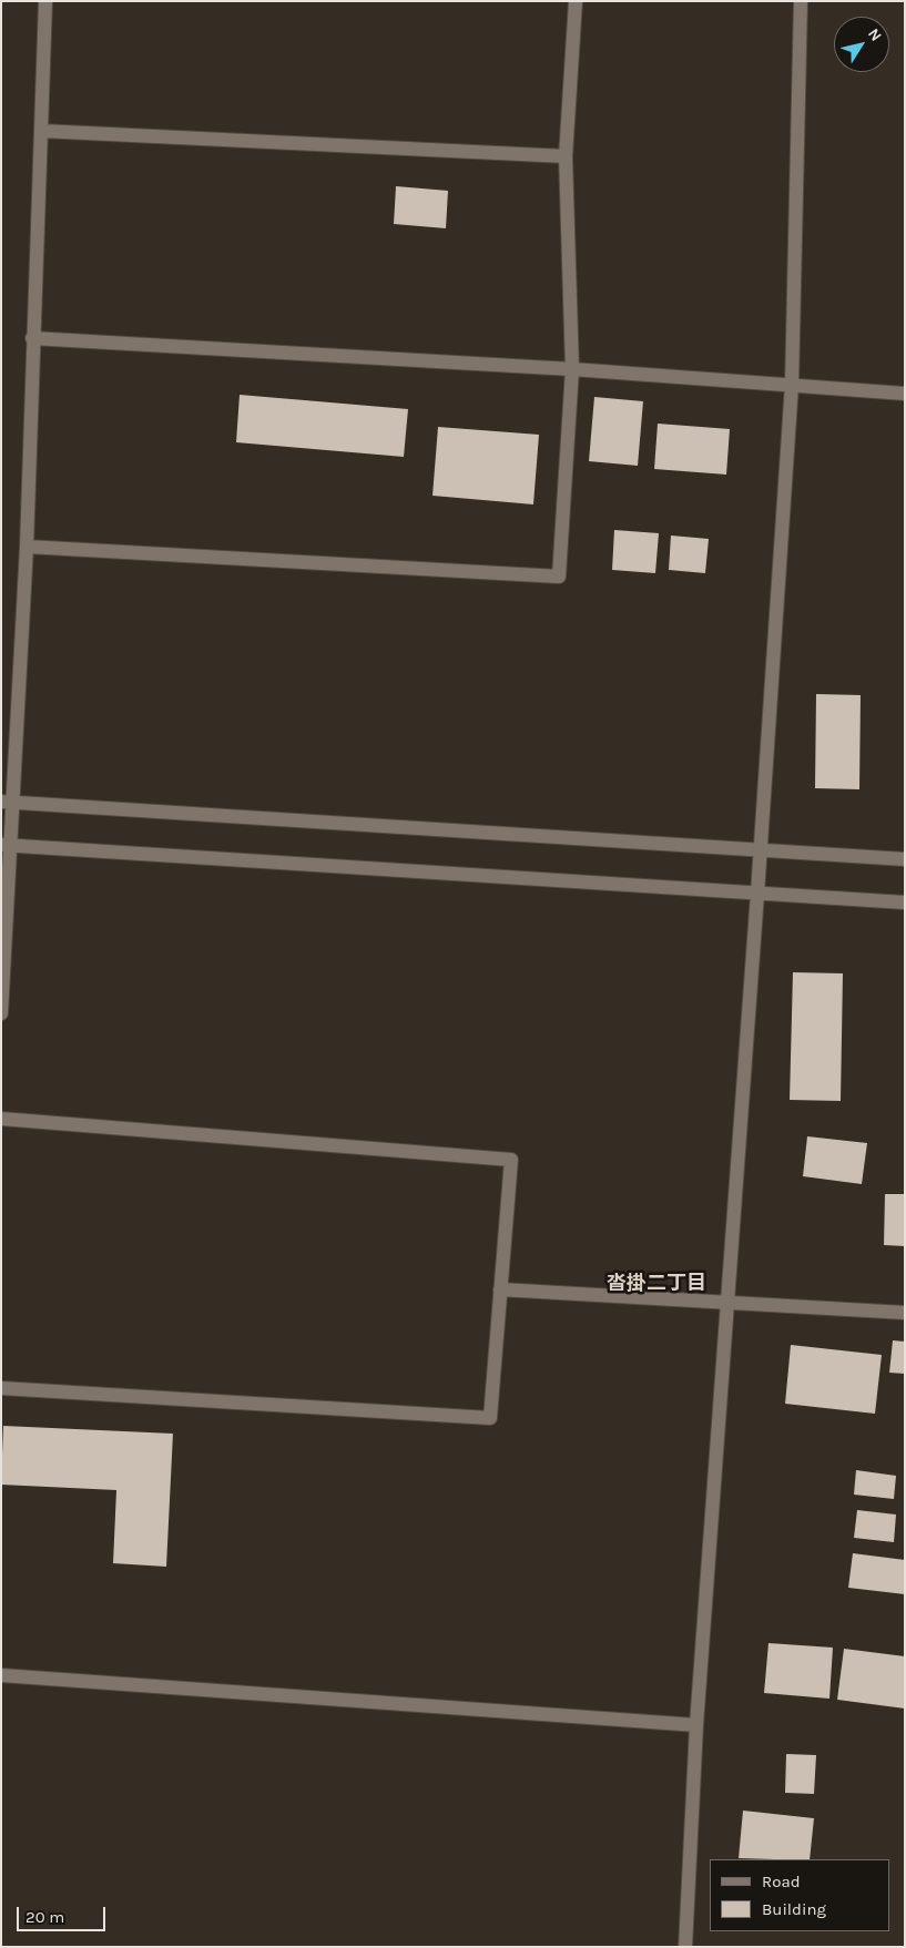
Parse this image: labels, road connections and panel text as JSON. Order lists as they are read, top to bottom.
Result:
{
  "districts": ["沓掛二丁目"],
  "legend": ["Road", "Building"],
  "scale_bar": "20 m",
  "north": "top right"
}
